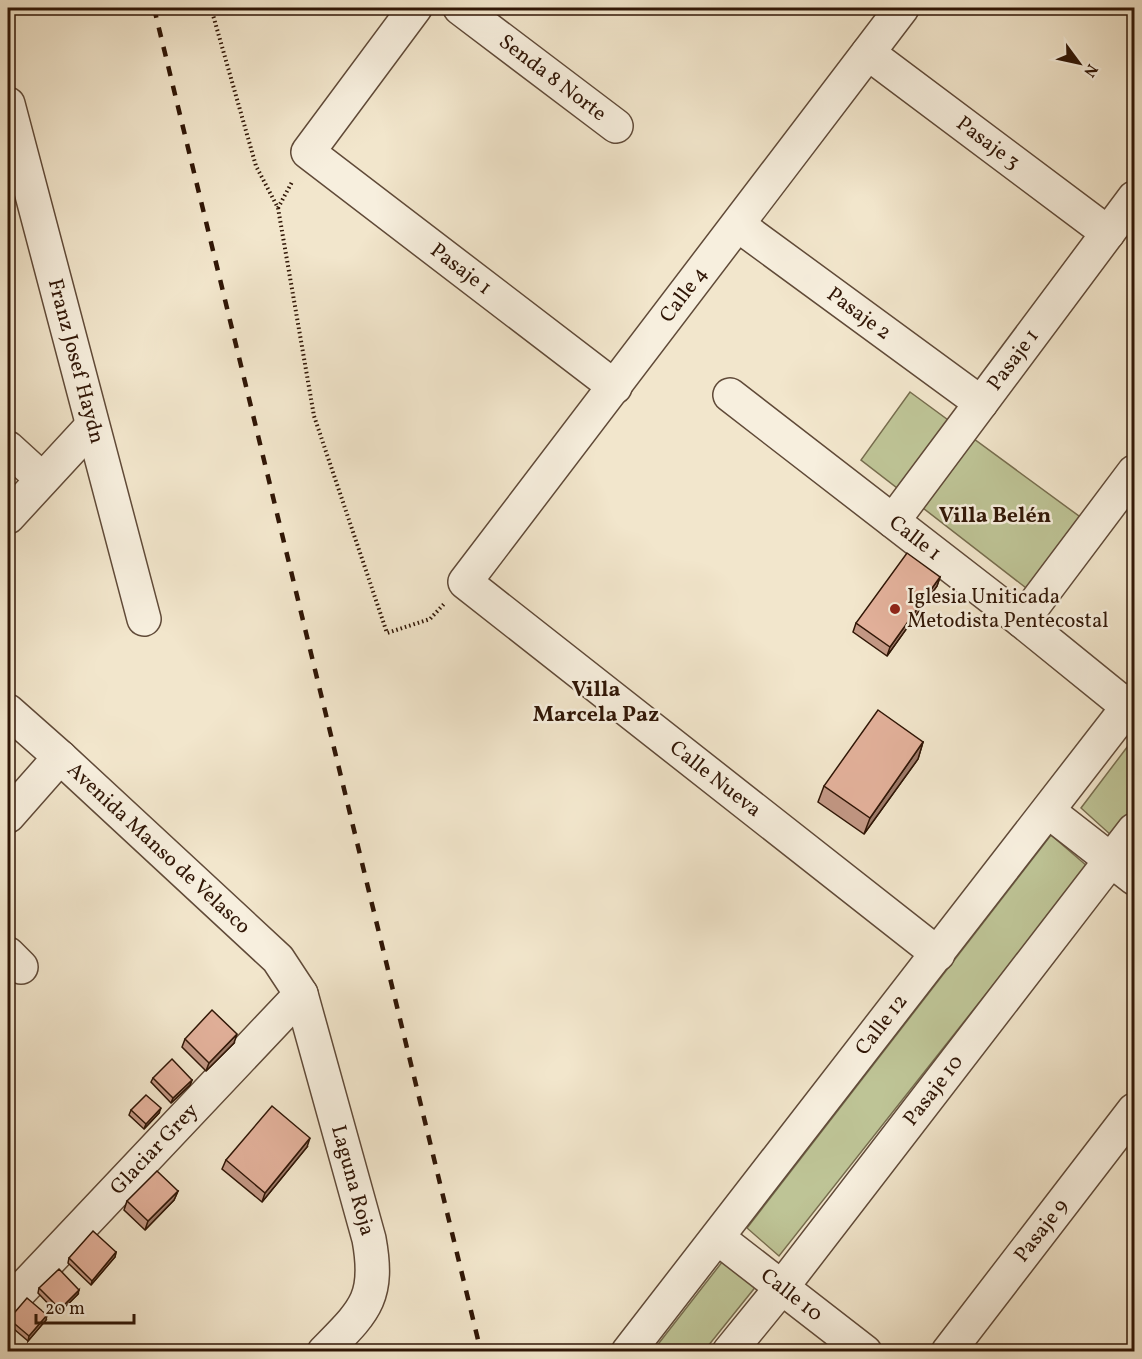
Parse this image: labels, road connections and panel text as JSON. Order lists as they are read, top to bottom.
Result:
{
  "streets": {
    "street": [
      "Senda 8 Norte",
      "Pasaje 3",
      "Pasaje 1",
      "Calle 4",
      "Pasaje 2",
      "Franz Josef Haydn",
      "Calle 1",
      "Calle Nueva",
      "Avenida Manso de Velasco",
      "Calle 12",
      "Pasaje 10",
      "Glaciar Grey",
      "Laguna Roja",
      "Pasaje 9",
      "Calle 10"
    ]
  },
  "crossings": [
    ["Pasaje 3", "Pasaje 1"],
    ["Pasaje 3", "Calle 4"],
    ["Pasaje 1", "Calle 4"],
    ["Pasaje 1", "Pasaje 2"],
    ["Pasaje 1", "Calle 1"],
    ["Calle 4", "Pasaje 2"],
    ["Calle 4", "Calle Nueva"],
    ["Calle 1", "Calle 12"],
    ["Calle Nueva", "Calle 12"],
    ["Avenida Manso de Velasco", "Glaciar Grey"],
    ["Avenida Manso de Velasco", "Laguna Roja"],
    ["Calle 12", "Calle 10"],
    ["Pasaje 10", "Calle 10"],
    ["Glaciar Grey", "Laguna Roja"]
  ],
  "districts": ["Villa Belén", "Villa Marcela Paz"],
  "places": ["Iglesia Uniticada Metodista Pentecostal"],
  "scale_bar": "20 m",
  "north": "bottom right"
}
